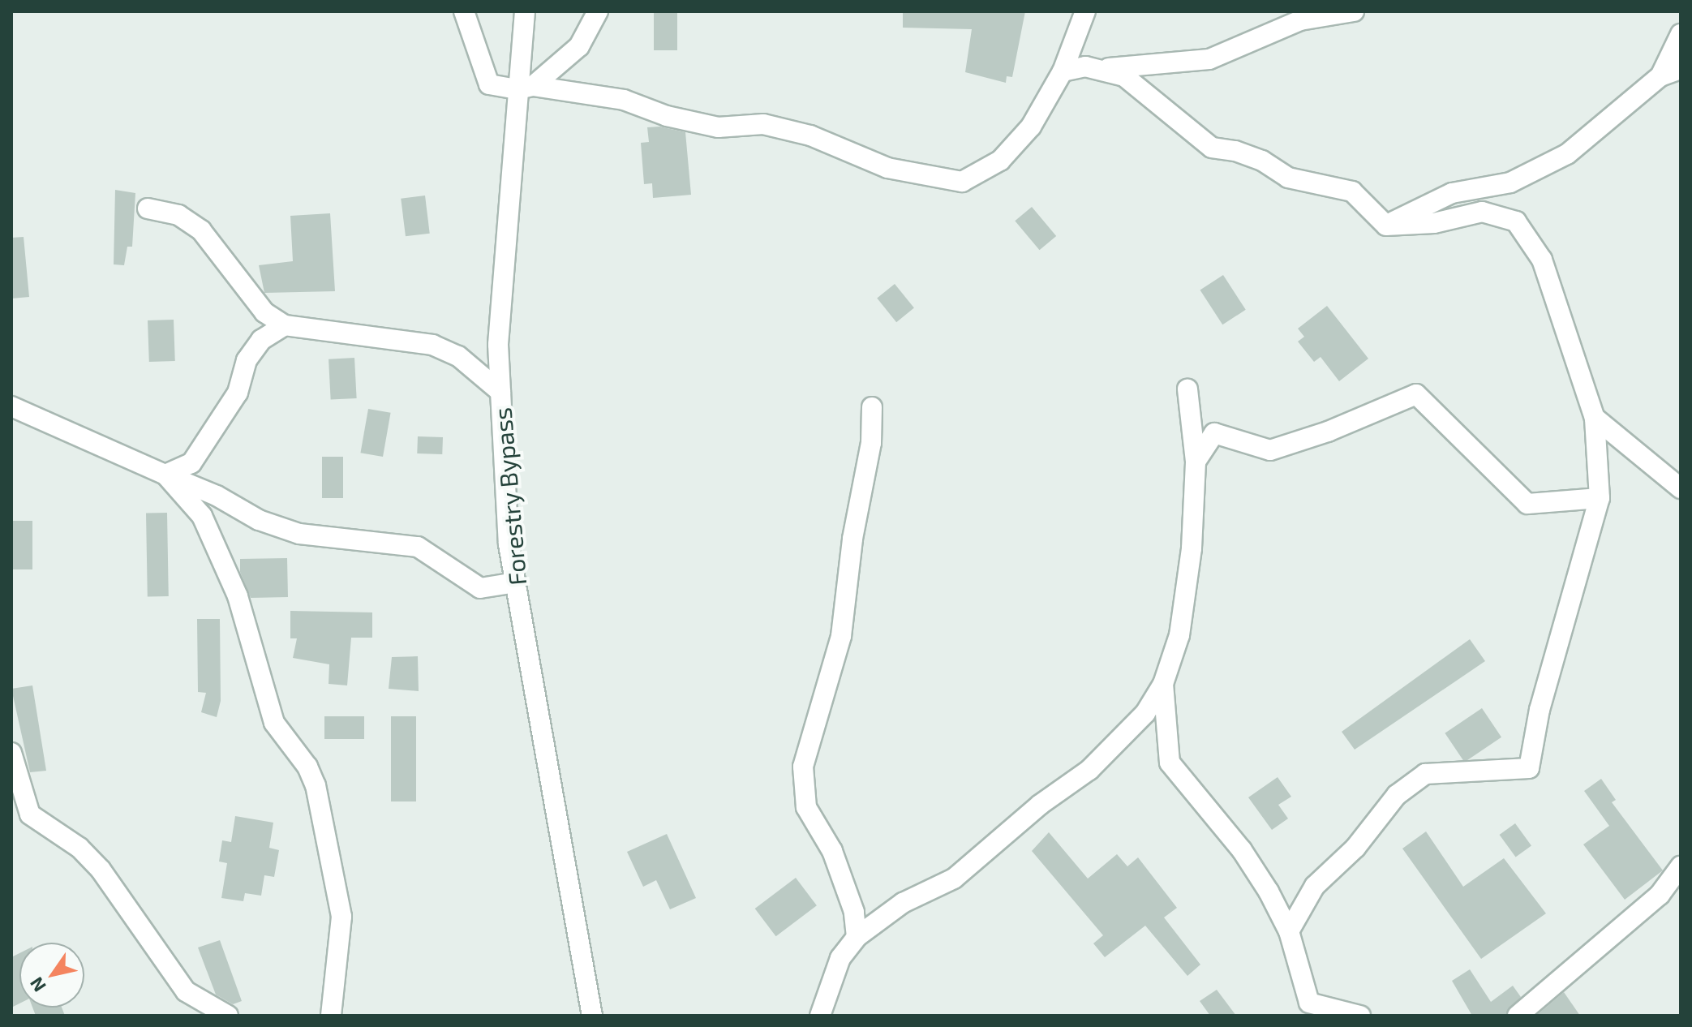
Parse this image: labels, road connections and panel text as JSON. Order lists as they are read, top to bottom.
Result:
{
  "streets": {
    "street": ["Forestry Bypass"]
  },
  "north": "bottom left"
}
